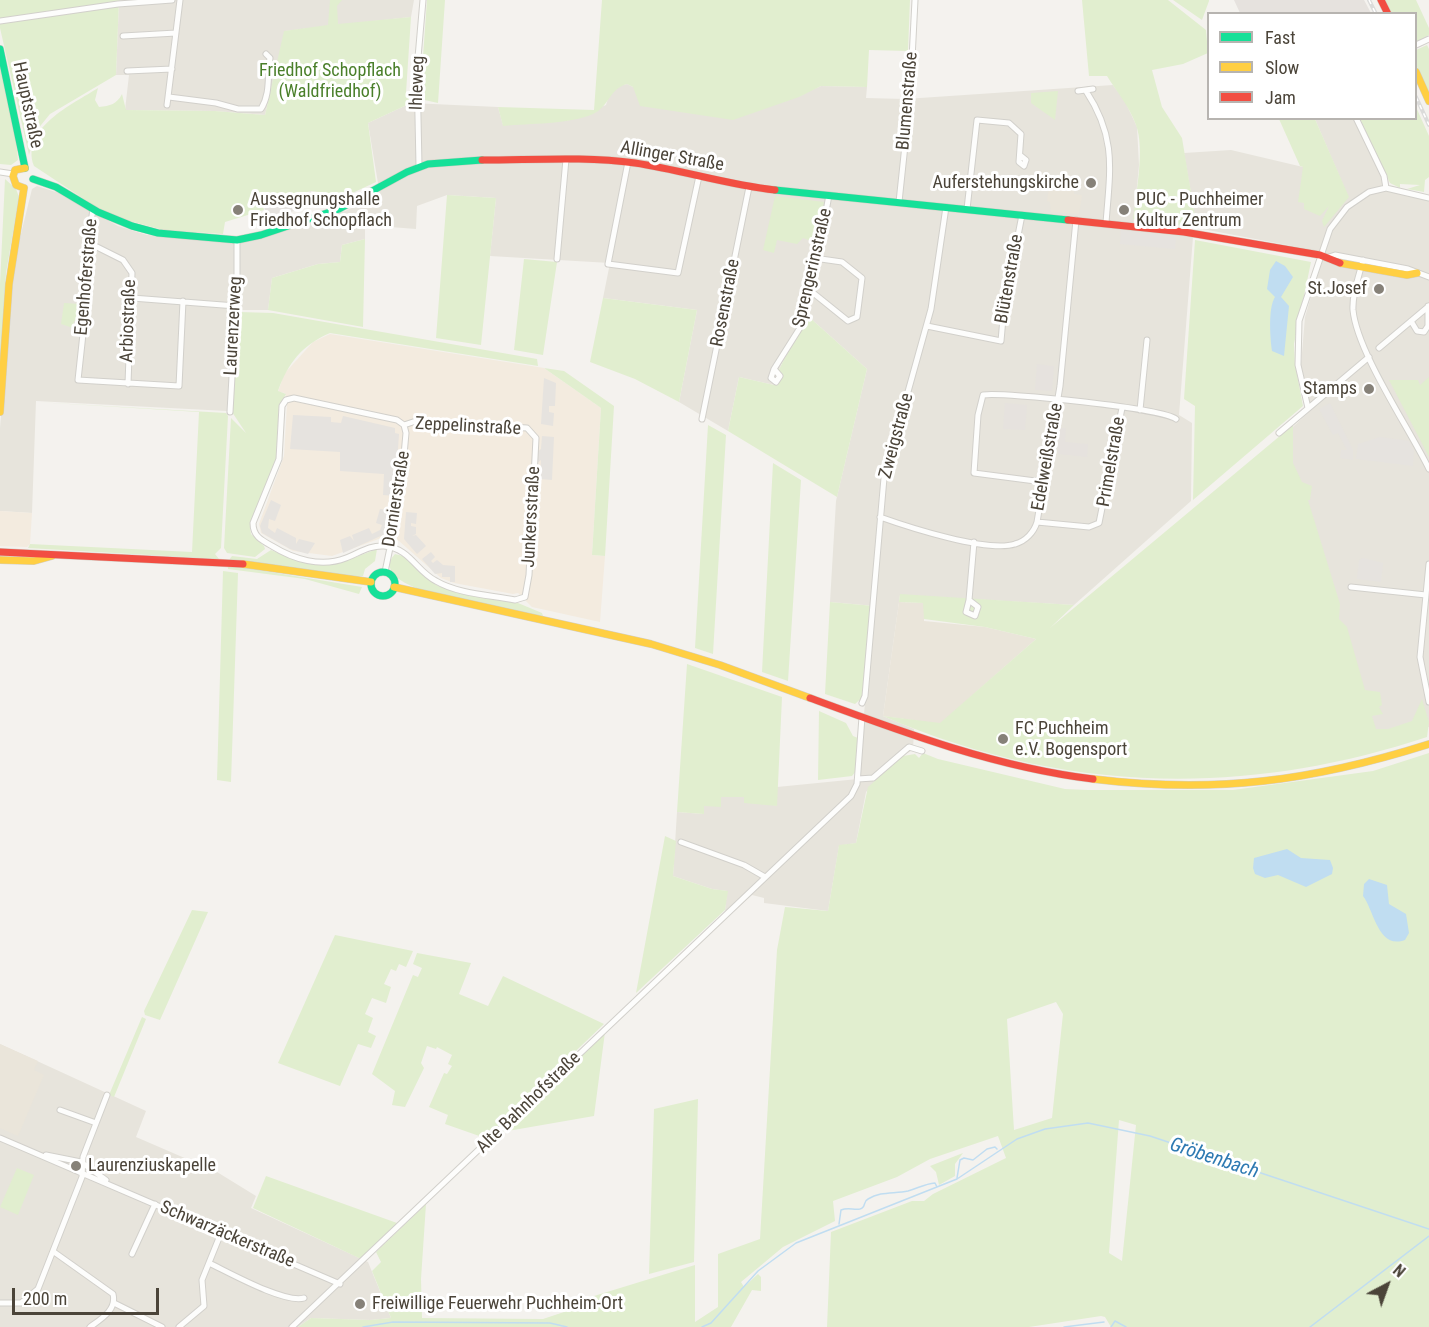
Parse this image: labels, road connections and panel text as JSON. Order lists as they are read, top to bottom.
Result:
{
  "streets": {
    "street": [
      "Ihleweg",
      "Blumenstraße",
      "Hauptstraße",
      "Allinger Straße",
      "Sprengerinstraße",
      "Egenhoferstraße",
      "Blütenstraße",
      "Rosenstraße",
      "Arbiostraße",
      "Laurenzerweg",
      "Zeppelinstraße",
      "Zweigstraße",
      "Edelweißstraße",
      "Primelstraße",
      "Dornierstraße",
      "Junkersstraße",
      "Alte Bahnhofstraße",
      "Schwarzäckerstraße"
    ]
  },
  "crossings": [
    ["Ihleweg", "Allinger Straße"],
    ["Blumenstraße", "Allinger Straße"],
    ["Hauptstraße", "Allinger Straße"],
    ["Allinger Straße", "Sprengerinstraße"],
    ["Allinger Straße", "Egenhoferstraße"],
    ["Allinger Straße", "Blütenstraße"],
    ["Allinger Straße", "Rosenstraße"],
    ["Allinger Straße", "Laurenzerweg"],
    ["Allinger Straße", "Zweigstraße"],
    ["Allinger Straße", "Edelweißstraße"],
    ["Egenhoferstraße", "Arbiostraße"],
    ["Blütenstraße", "Zweigstraße"],
    ["Zeppelinstraße", "Dornierstraße"],
    ["Zeppelinstraße", "Junkersstraße"],
    ["Zweigstraße", "Edelweißstraße"],
    ["Edelweißstraße", "Primelstraße"],
    ["Dornierstraße", "Junkersstraße"],
    ["Alte Bahnhofstraße", "Schwarzäckerstraße"]
  ],
  "water": ["Gröbenbach"],
  "parks": ["Friedhof Schopflach (Waldfriedhof)"],
  "places": [
    "Auferstehungskirche",
    "Aussegnungshalle Friedhof Schopflach",
    "PUC - Puchheimer Kultur Zentrum",
    "St.Josef",
    "Stamps",
    "FC Puchheim e.V. Bogensport",
    "Laurenziuskapelle",
    "Freiwillige Feuerwehr Puchheim-Ort"
  ],
  "legend": ["Fast", "Slow", "Jam"],
  "scale_bar": "200 m",
  "north": "top right"
}
